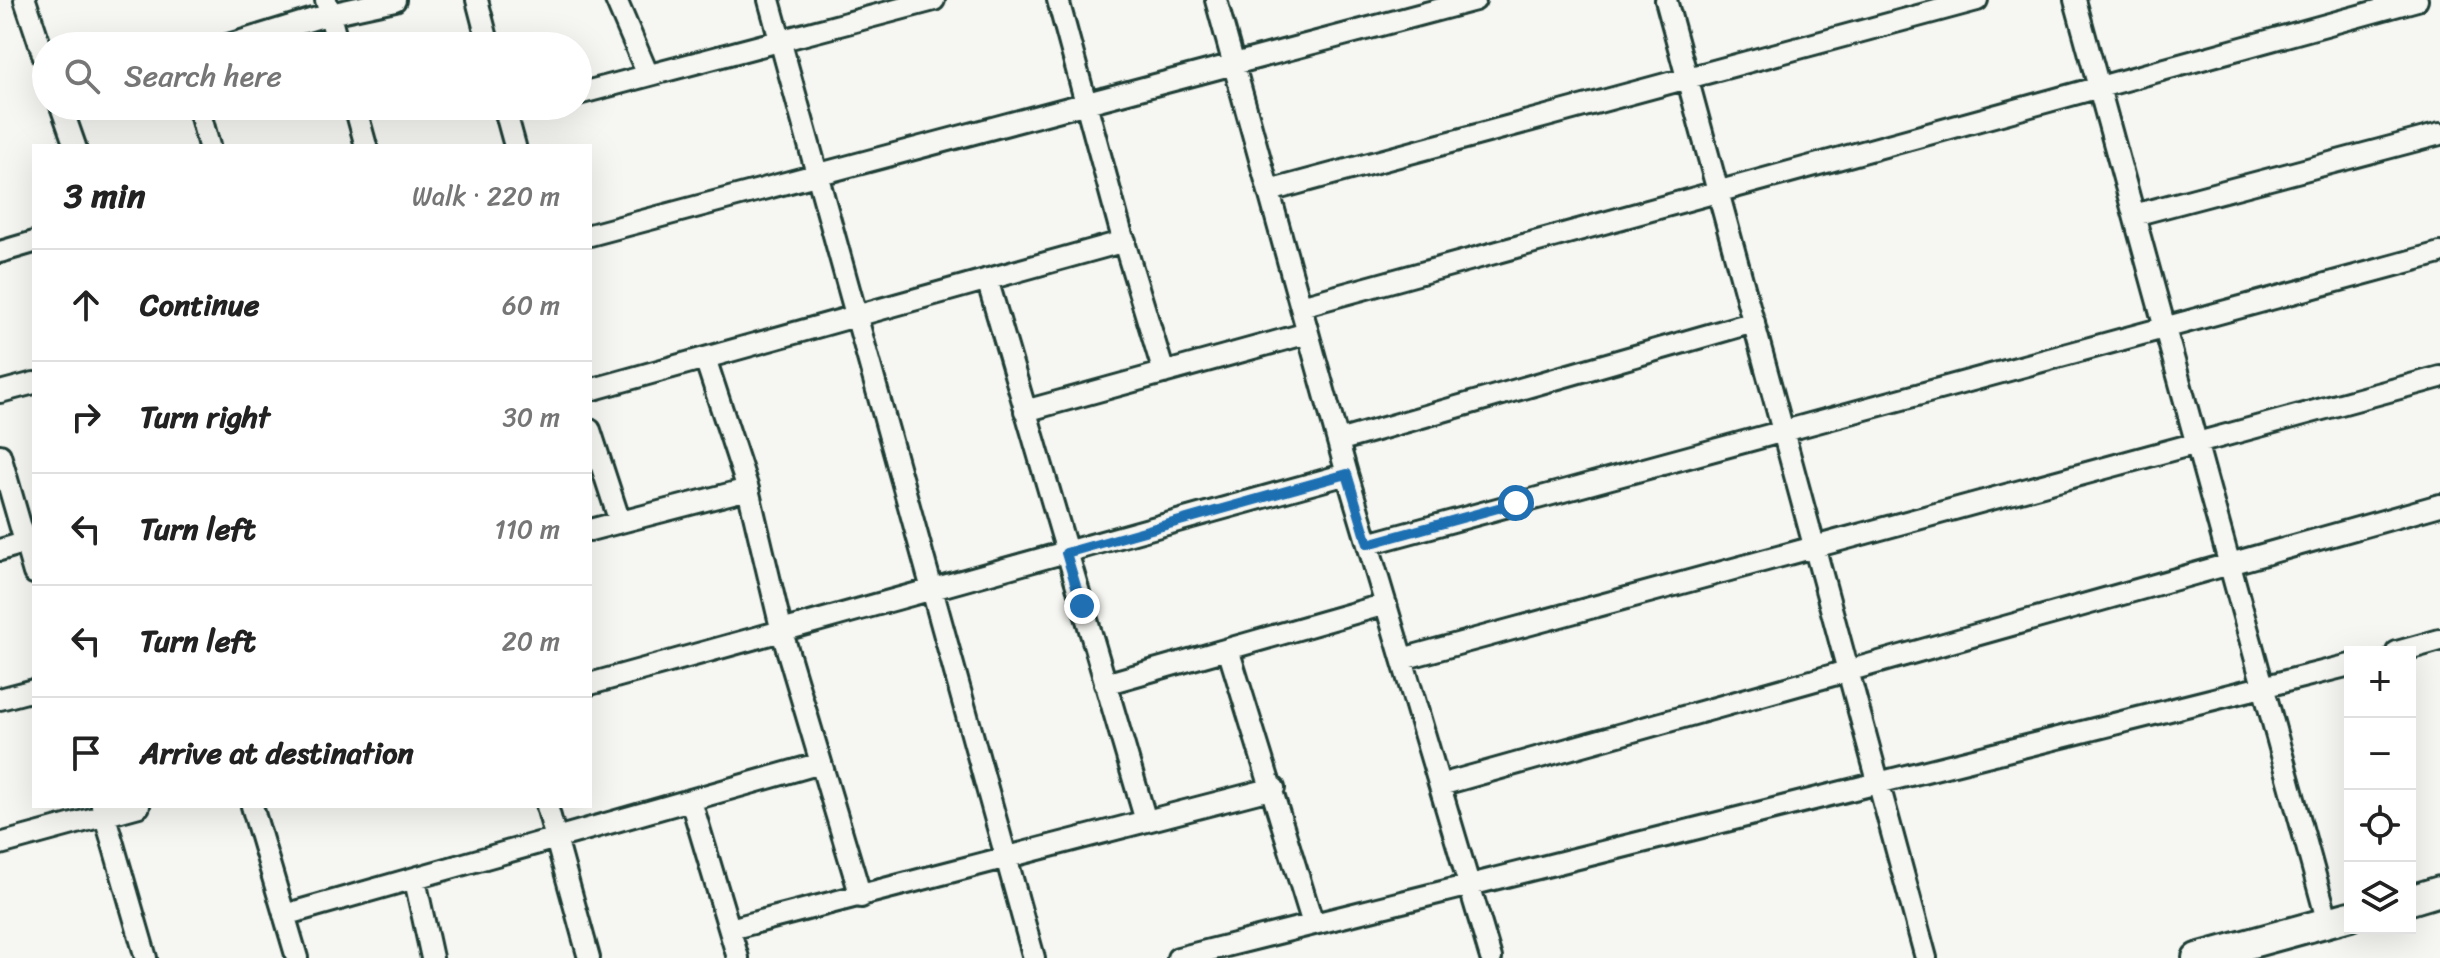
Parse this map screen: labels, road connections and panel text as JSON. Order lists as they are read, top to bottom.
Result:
{
  "page": {
    "search": "Search here",
    "heading": ["3 min", "Walk · 220 m"],
    "list": [
      ["Continue", "60 m"],
      ["Turn right", "30 m"],
      ["Turn left", "110 m"],
      ["Turn left", "20 m"],
      "Arrive at destination"
    ],
    "map_buttons": ["+", "−"]
  }
}
